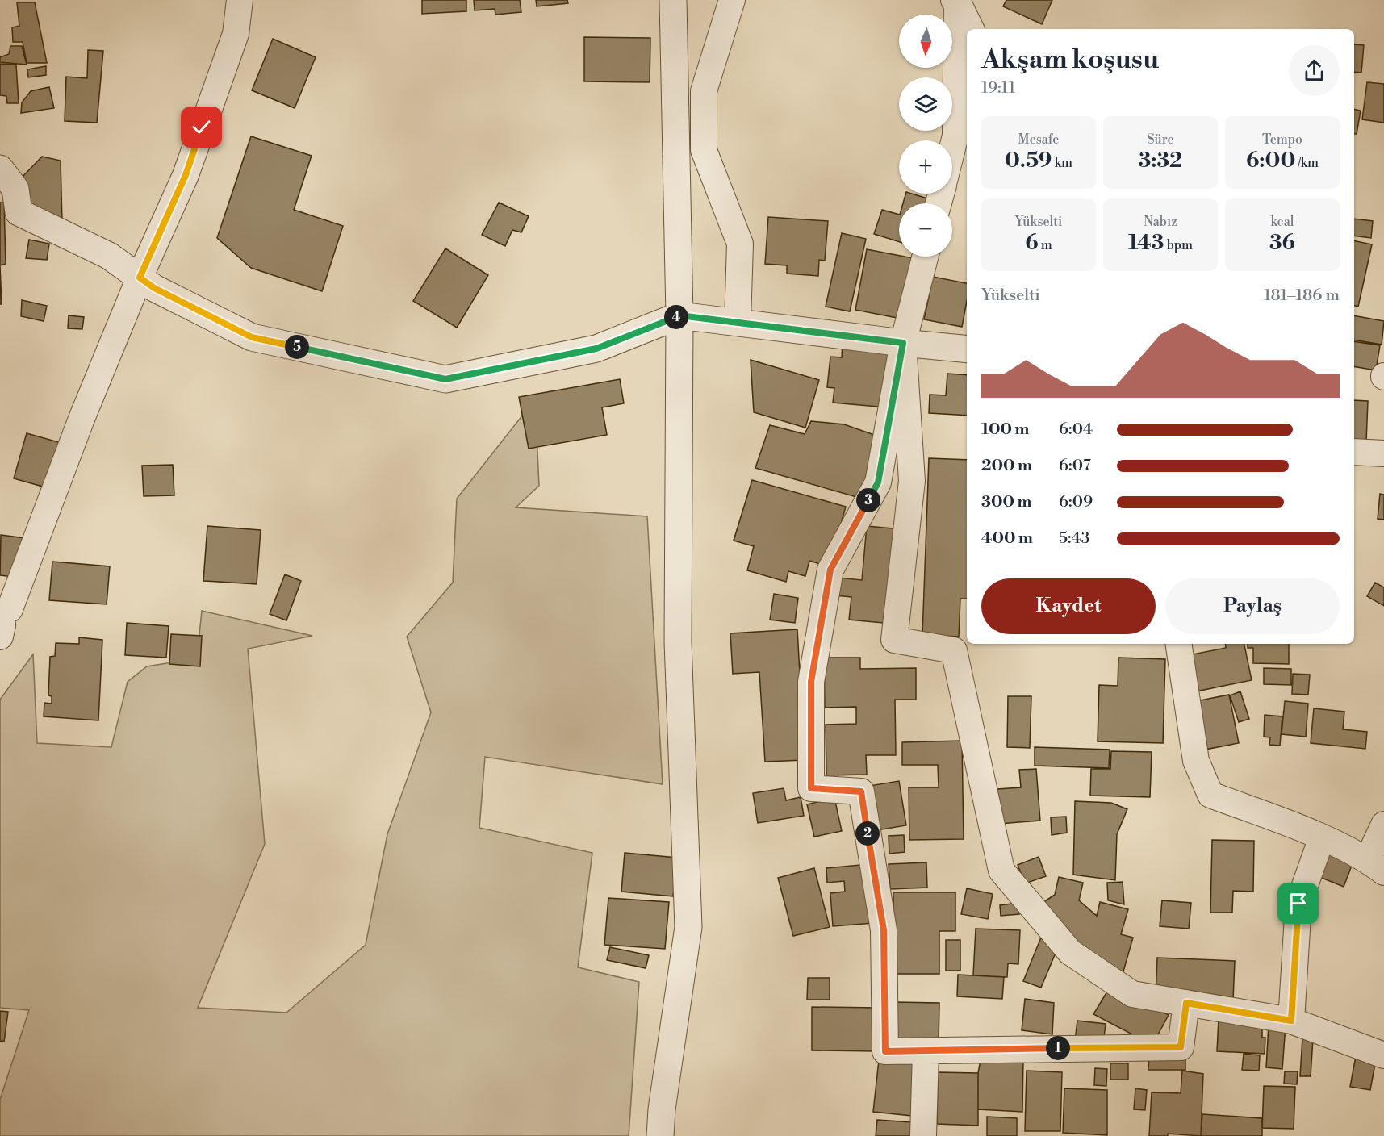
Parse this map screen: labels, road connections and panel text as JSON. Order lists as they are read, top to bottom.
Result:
{
  "north": "bottom",
  "page": {
    "map_buttons": ["+", "−"],
    "heading": ["Akşam koşusu", "19:11"],
    "stats": [
      ["Mesafe", "0.59 km"],
      ["Süre", "3:32"],
      ["Tempo", "6:00 /km"],
      ["Yükselti", "6 m"],
      ["Nabız", "143 bpm"],
      ["kcal", "36"]
    ],
    "chart": ["Yükselti", "181–186 m"],
    "pins": [
      "4",
      "5",
      "3",
      "2",
      "1"
    ],
    "list": [
      {
        "name": "100 m",
        "note": "6:04"
      },
      {
        "name": "200 m",
        "note": "6:07"
      },
      {
        "name": "300 m",
        "note": "6:09"
      },
      {
        "name": "400 m",
        "note": "5:43"
      }
    ],
    "buttons": ["Kaydet", "Paylaş"]
  }
}
